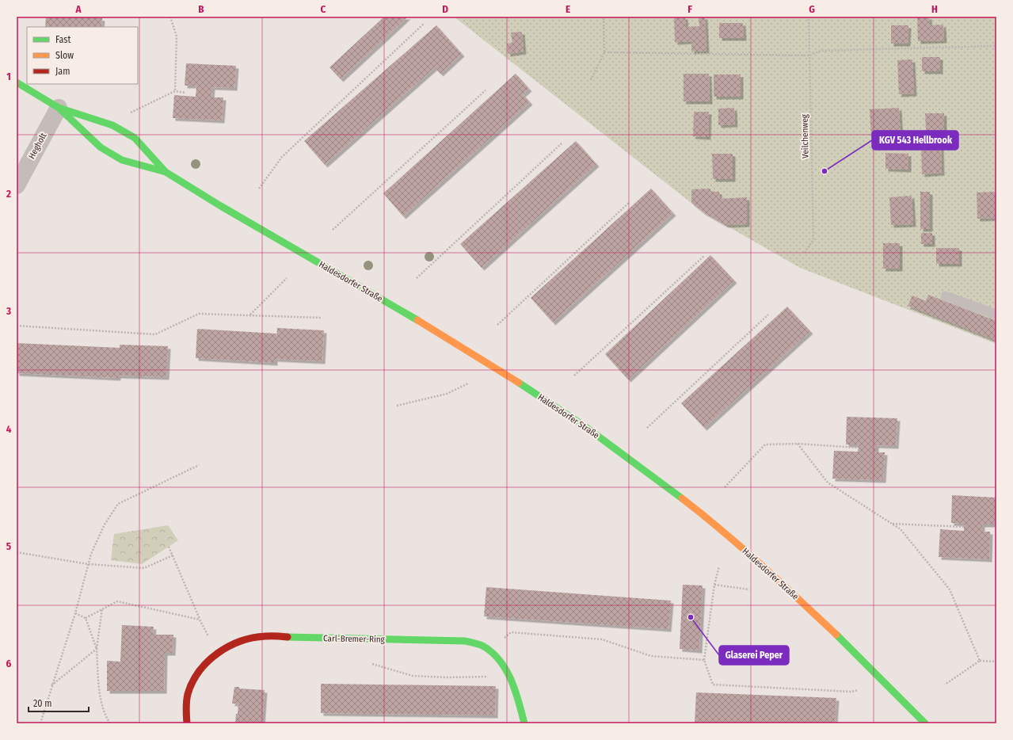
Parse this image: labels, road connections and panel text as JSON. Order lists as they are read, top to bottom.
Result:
{
  "streets": {
    "street": ["Hegholt", "Haldesdorfer Straße", "Carl-Bremer-Ring"],
    "path": ["Veilchenweg"]
  },
  "crossings": [
    ["Hegholt", "Haldesdorfer Straße"]
  ],
  "places": ["KGV 543 Hellbrook", "Glaserei Peper"],
  "legend": ["Fast", "Slow", "Jam"],
  "scale_bar": "20 m",
  "grid": {
    "columns": [
      "A",
      "B",
      "C",
      "D",
      "E",
      "F",
      "G",
      "H"
    ],
    "rows": [
      "1",
      "2",
      "3",
      "4",
      "5",
      "6"
    ]
  }
}
